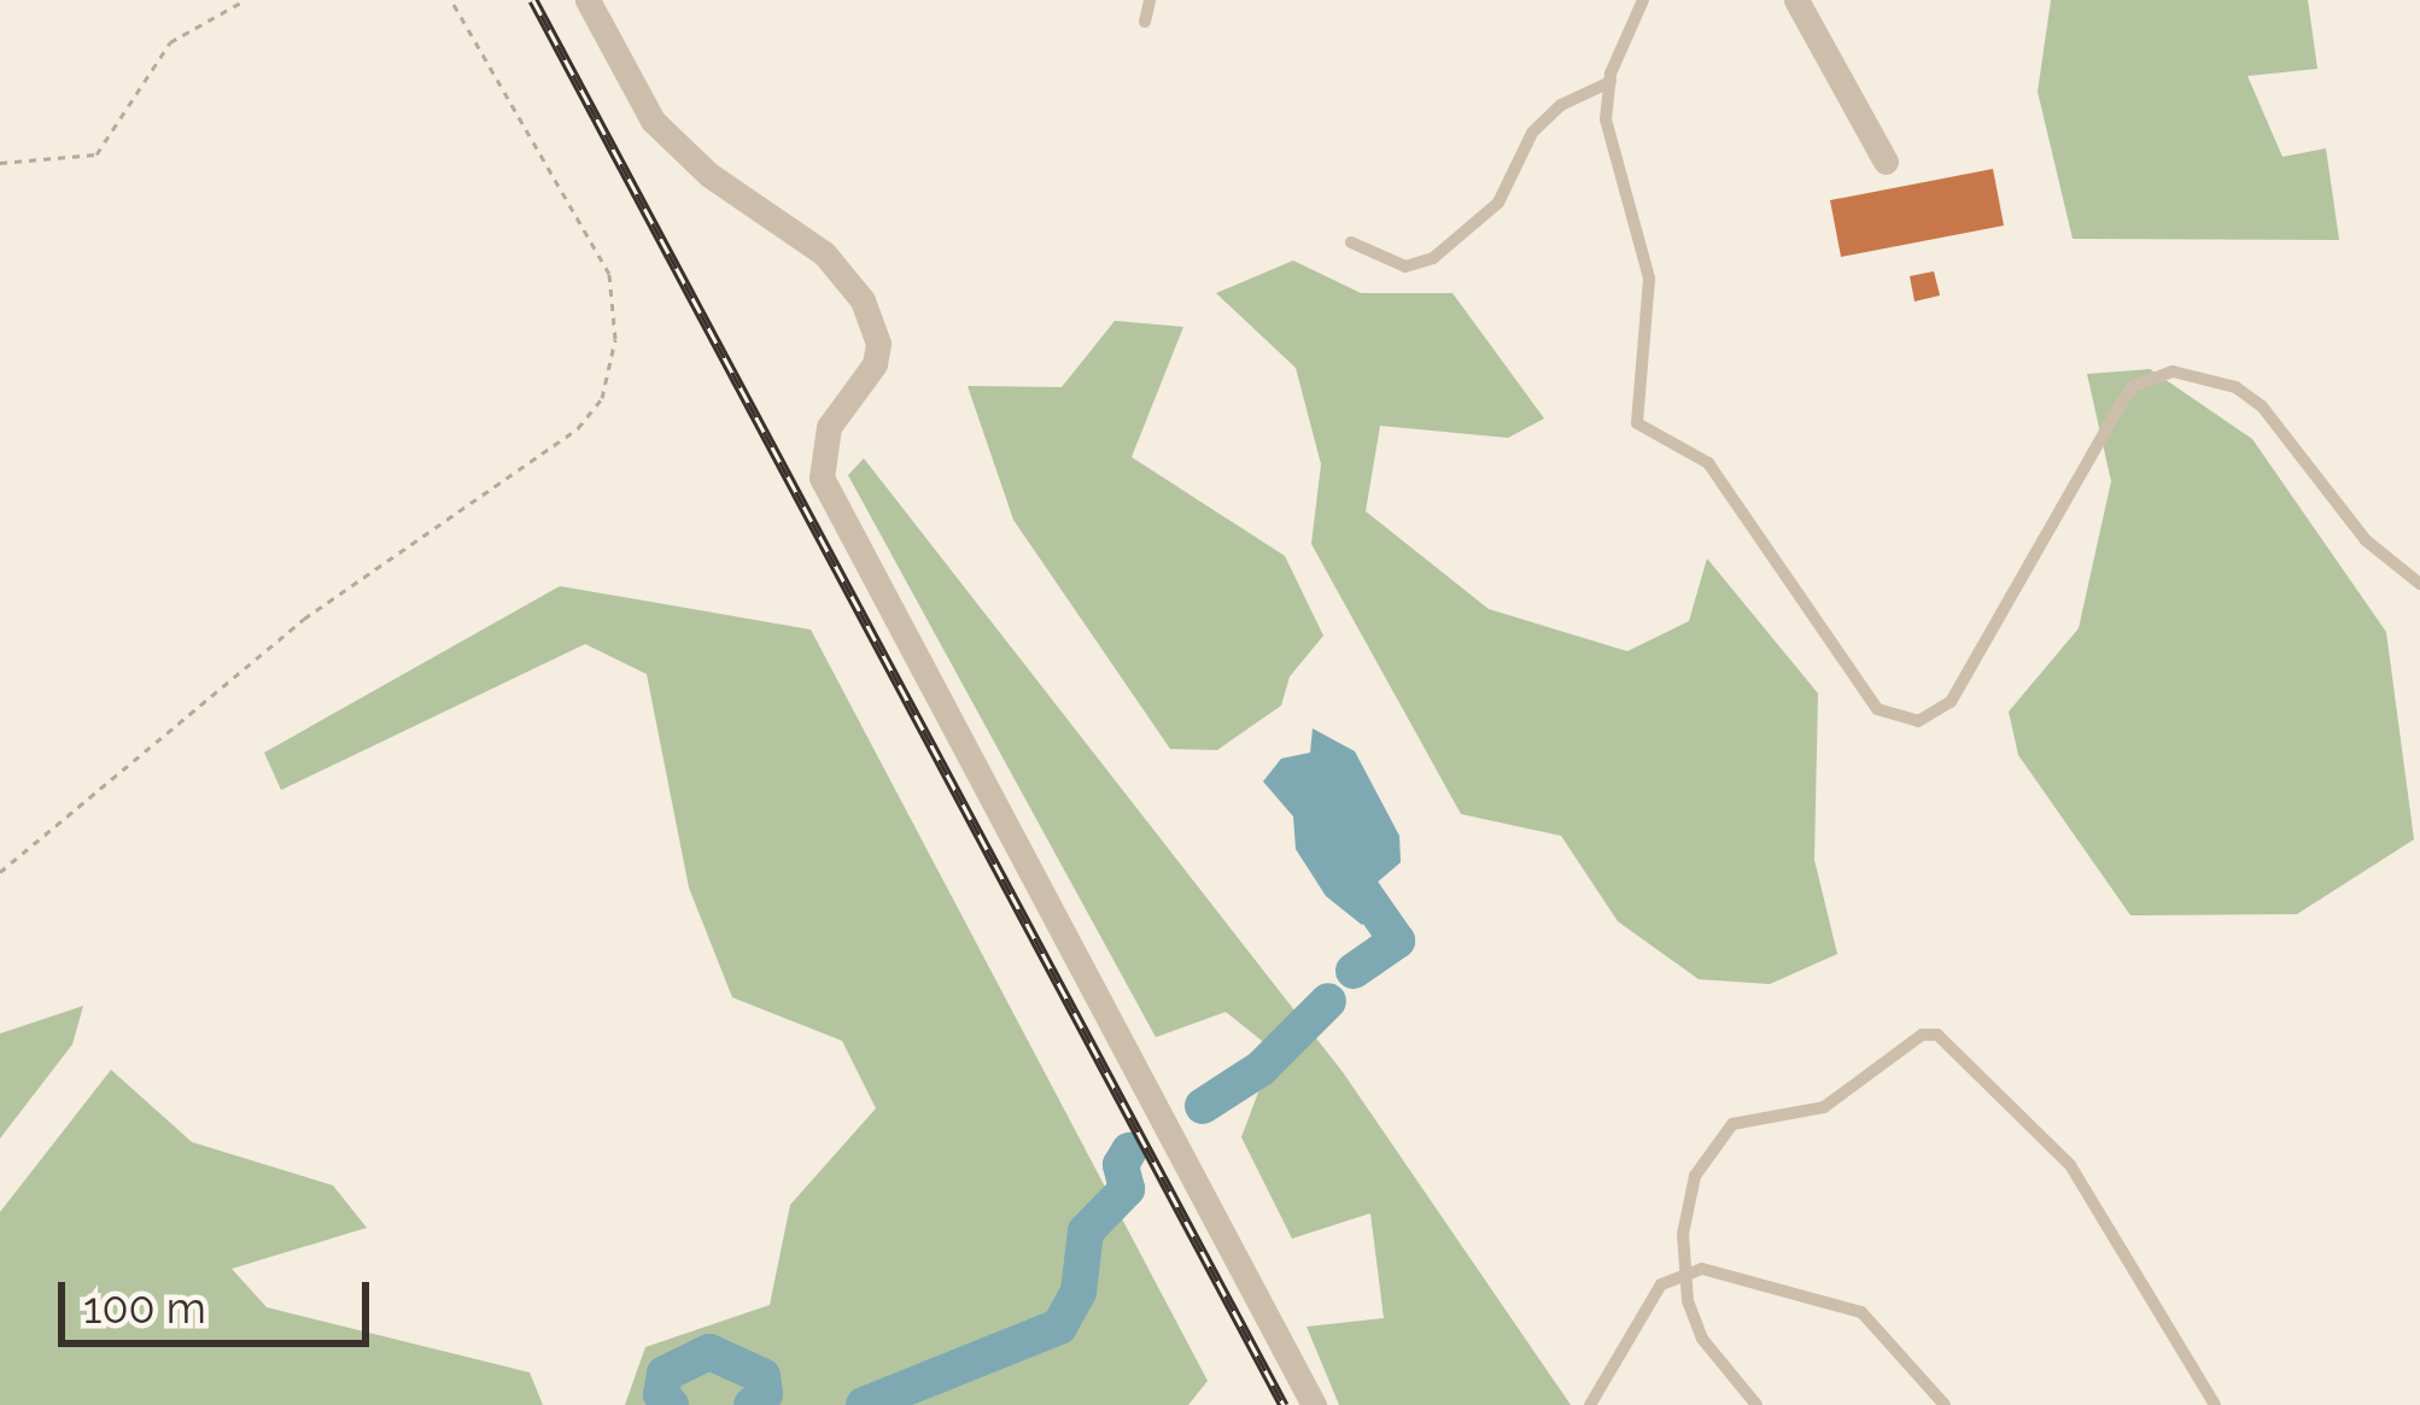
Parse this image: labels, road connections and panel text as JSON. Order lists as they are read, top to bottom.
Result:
{
  "scale_bar": "100 m"
}
